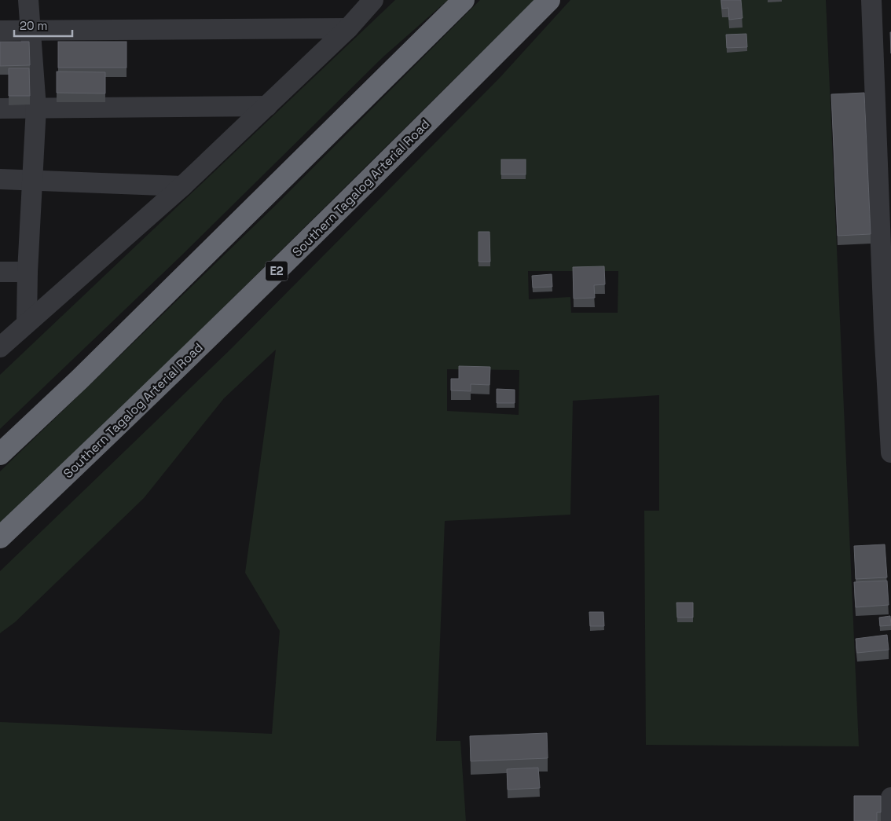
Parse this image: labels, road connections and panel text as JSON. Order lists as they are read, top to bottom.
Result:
{
  "streets": {
    "highway": ["Southern Tagalog Arterial Road", "E2"]
  },
  "scale_bar": "20 m"
}
